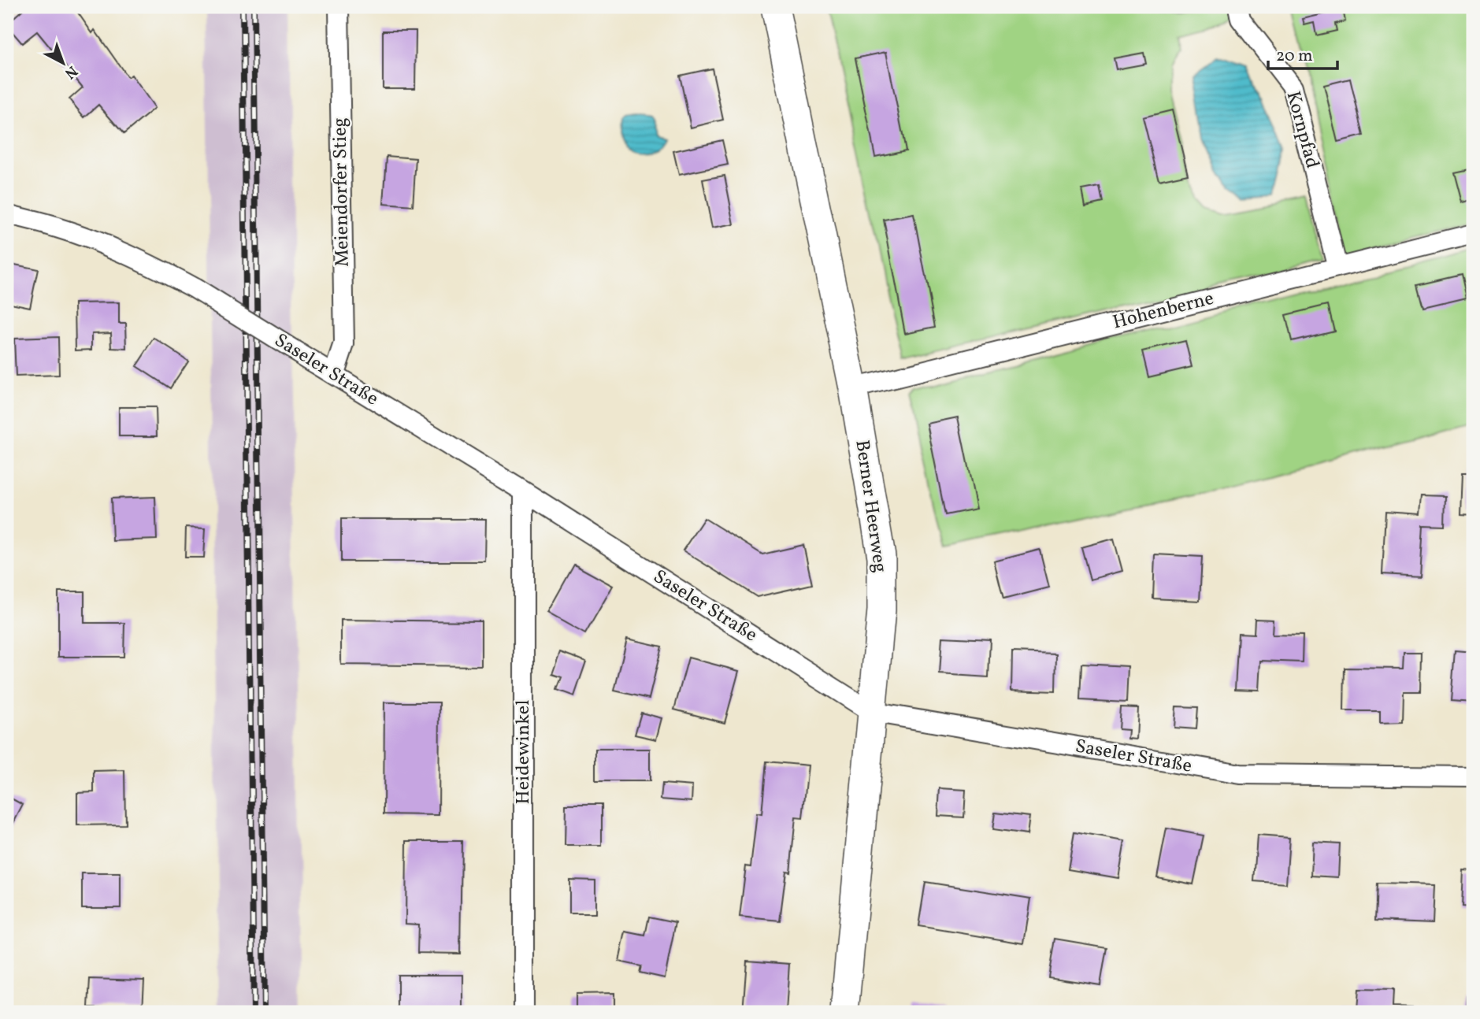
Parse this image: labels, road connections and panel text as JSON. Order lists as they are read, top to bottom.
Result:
{
  "streets": {
    "main road": ["Berner Heerweg"],
    "street": [
      "Kornpfad",
      "Meiendorfer Stieg",
      "Hohenberne",
      "Saseler Straße",
      "Heidewinkel"
    ]
  },
  "crossings": [
    ["Kornpfad", "Hohenberne"],
    ["Meiendorfer Stieg", "Saseler Straße"],
    ["Hohenberne", "Berner Heerweg"],
    ["Saseler Straße", "Berner Heerweg"],
    ["Saseler Straße", "Heidewinkel"]
  ],
  "scale_bar": "20 m",
  "north": "bottom right"
}
